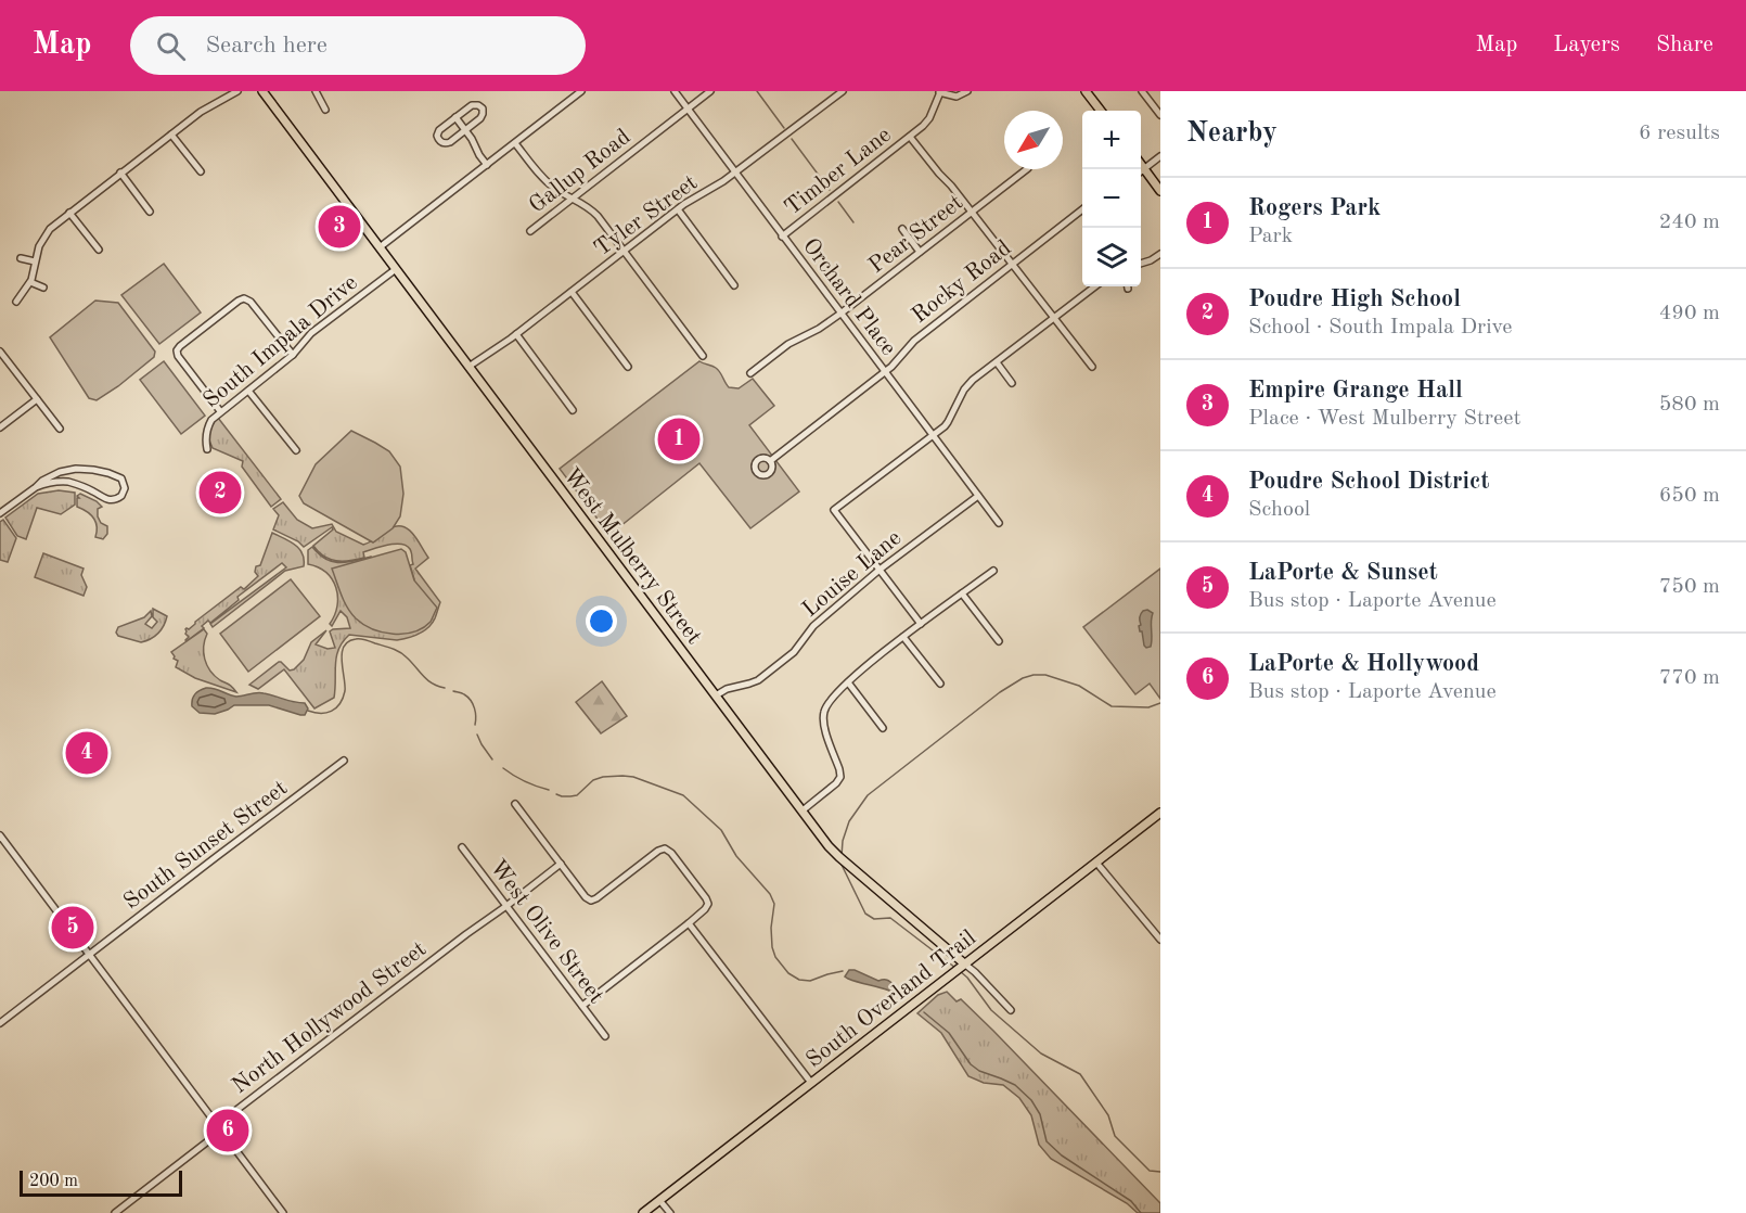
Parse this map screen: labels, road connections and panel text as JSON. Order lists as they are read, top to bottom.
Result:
{
  "streets": {
    "main road": ["West Mulberry Street", "South Overland Trail"],
    "street": [
      "Gallup Road",
      "Timber Lane",
      "Tyler Street",
      "Pear Street",
      "Rocky Road",
      "Orchard Place",
      "South Impala Drive",
      "Louise Lane",
      "South Sunset Street",
      "West Olive Street",
      "North Hollywood Street"
    ]
  },
  "crossings": [
    ["Gallup Road", "Orchard Place"],
    ["Timber Lane", "Orchard Place"],
    ["Tyler Street", "Orchard Place"],
    ["Tyler Street", "West Mulberry Street"],
    ["Pear Street", "Orchard Place"],
    ["Rocky Road", "Orchard Place"],
    ["Orchard Place", "Louise Lane"],
    ["South Impala Drive", "West Mulberry Street"],
    ["West Mulberry Street", "Louise Lane"],
    ["West Mulberry Street", "South Overland Trail"],
    ["West Olive Street", "North Hollywood Street"]
  ],
  "scale_bar": "200 m",
  "north": "bottom left",
  "page": {
    "header": "Map",
    "search": "Search here",
    "nav": ["Map", "Layers", "Share"],
    "heading": ["Nearby", "6 results"],
    "map_buttons": ["+", "−"],
    "list": [
      {
        "mark": "1",
        "name": "Rogers Park",
        "note": "Park",
        "value": "240 m"
      },
      {
        "mark": "2",
        "name": "Poudre High School",
        "note": "School · South Impala Drive",
        "value": "490 m"
      },
      {
        "mark": "3",
        "name": "Empire Grange Hall",
        "note": "Place · West Mulberry Street",
        "value": "580 m"
      },
      {
        "mark": "4",
        "name": "Poudre School District",
        "note": "School",
        "value": "650 m"
      },
      {
        "mark": "5",
        "name": "LaPorte & Sunset",
        "note": "Bus stop · Laporte Avenue",
        "value": "750 m"
      },
      {
        "mark": "6",
        "name": "LaPorte & Hollywood",
        "note": "Bus stop · Laporte Avenue",
        "value": "770 m"
      }
    ],
    "pins": [
      "3",
      "1",
      "2",
      "4",
      "5",
      "6"
    ],
    "scale": "200 m"
  }
}
